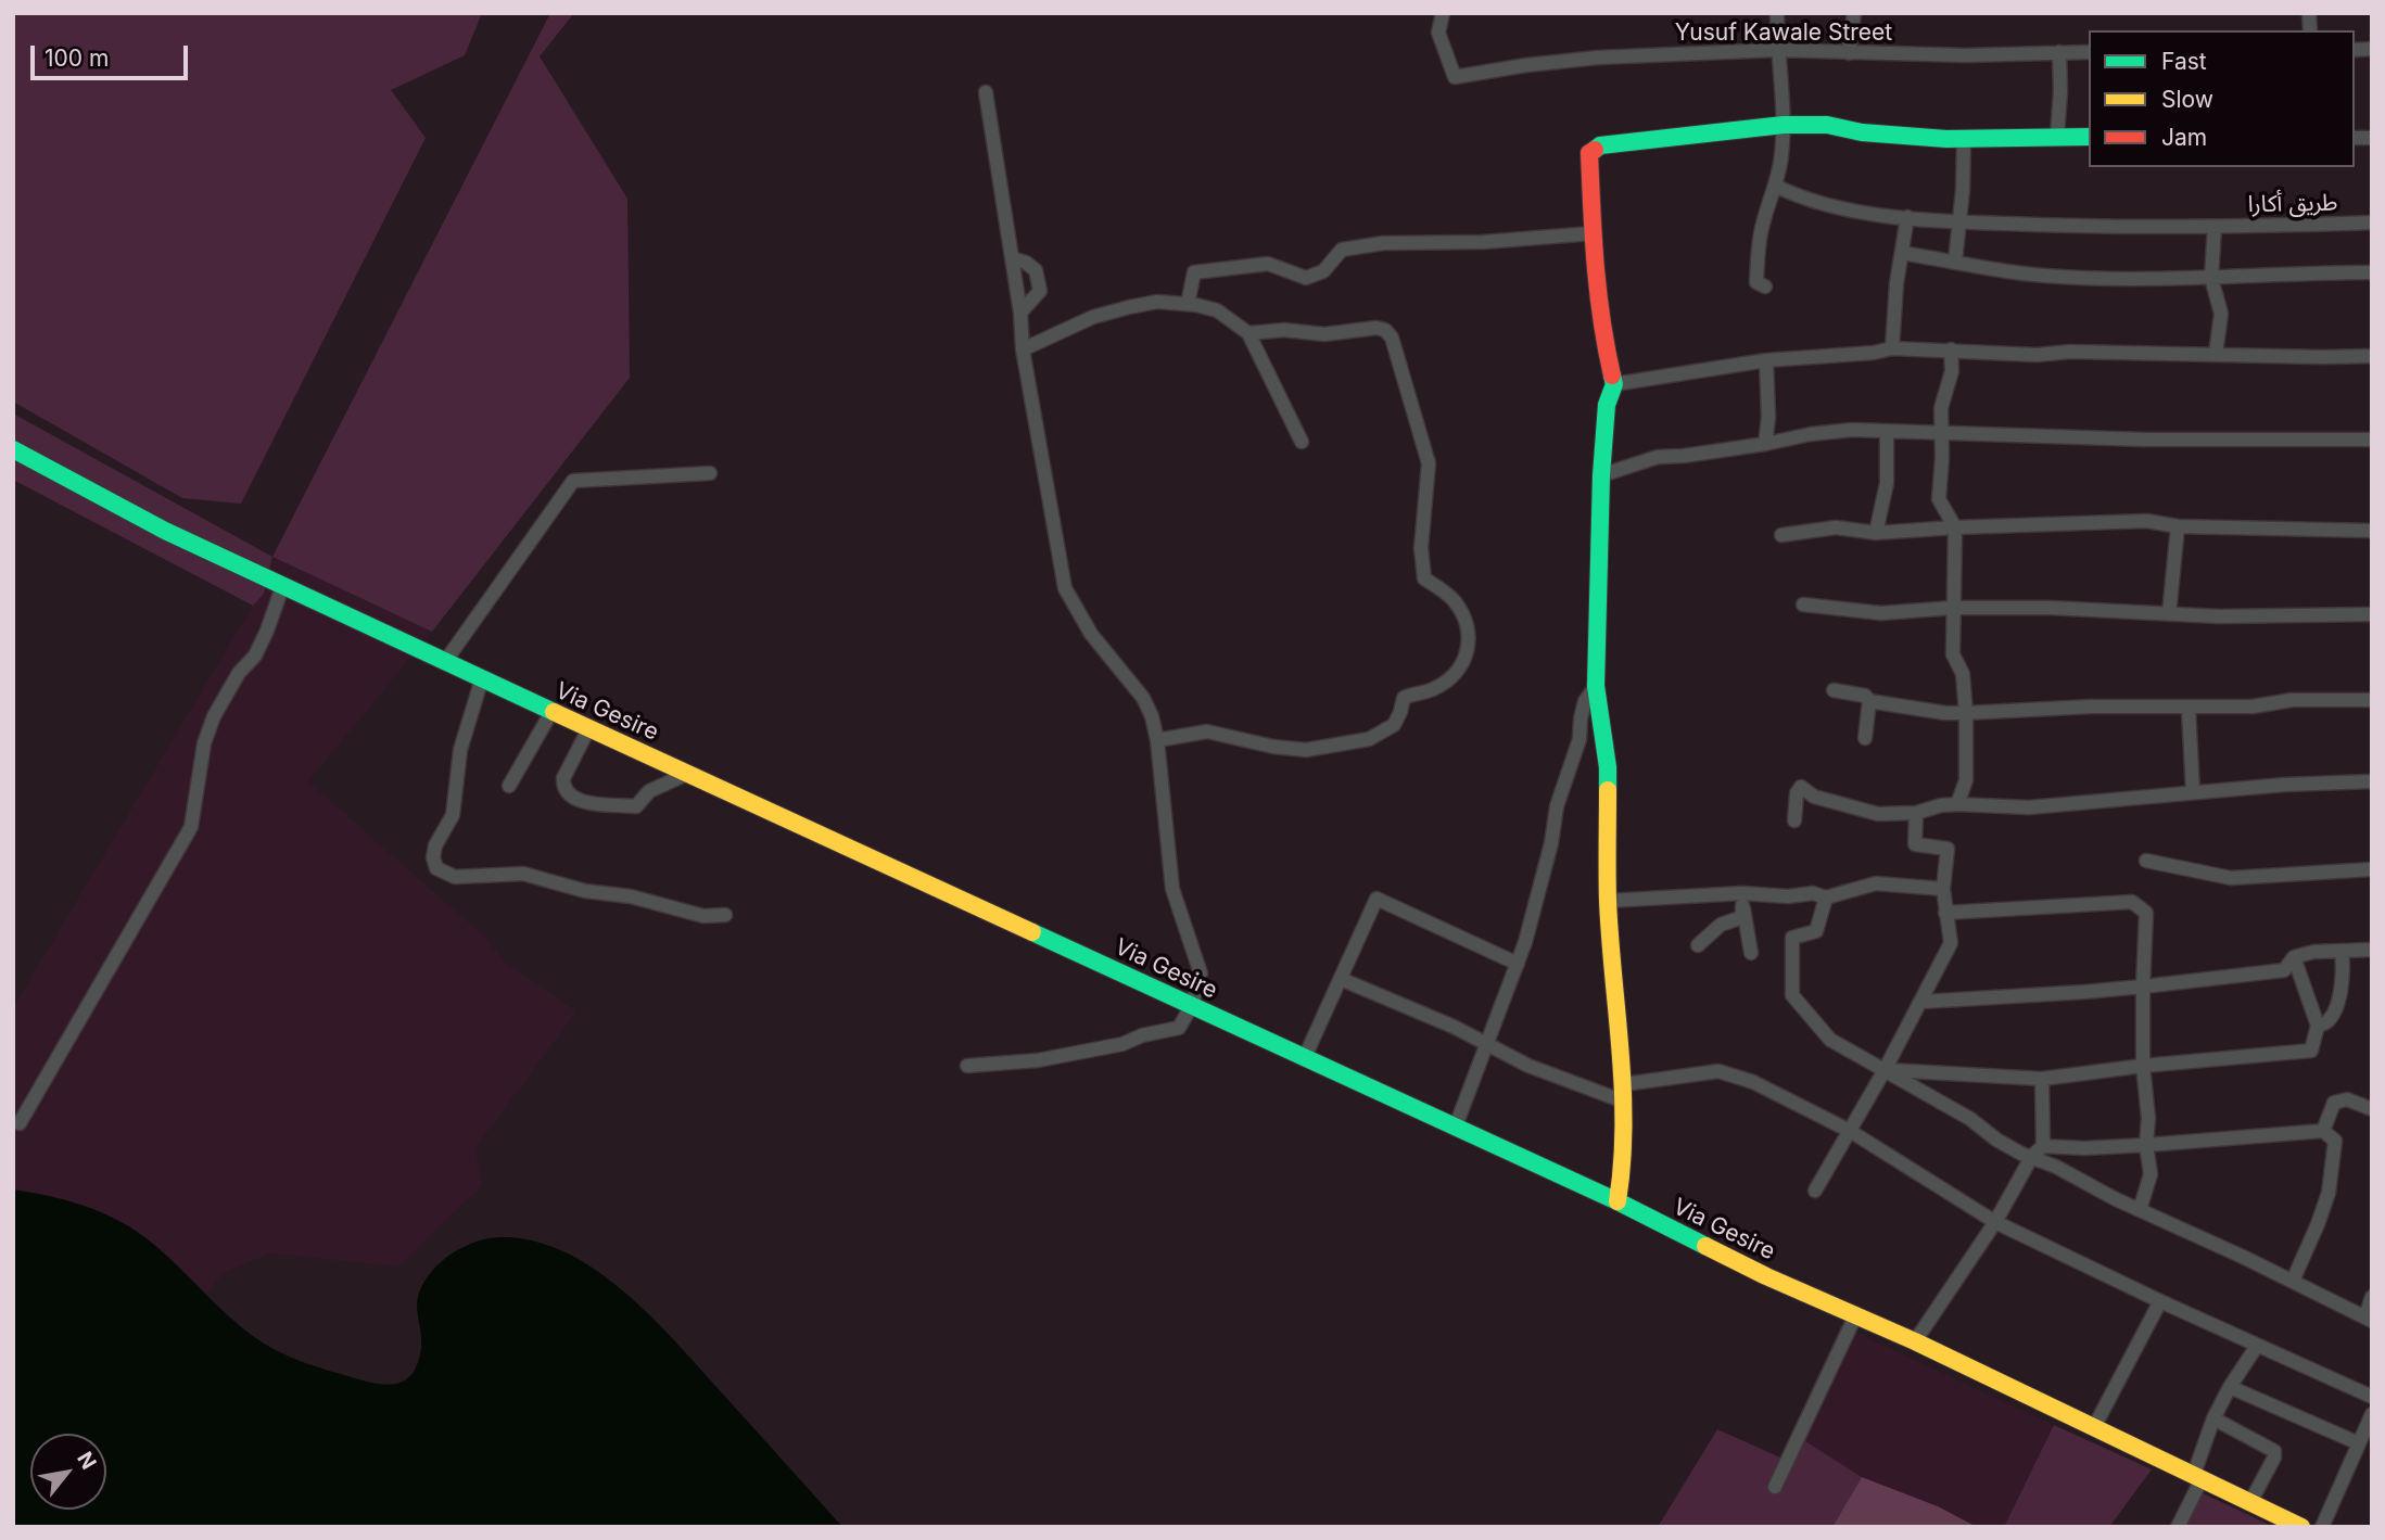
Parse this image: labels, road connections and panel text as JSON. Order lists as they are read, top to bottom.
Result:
{
  "streets": {
    "main road": ["Via Gesire"],
    "street": ["Yusuf Kawale Street", "طريق أكارا"]
  },
  "legend": ["Fast", "Slow", "Jam"],
  "scale_bar": "100 m",
  "north": "top right"
}
